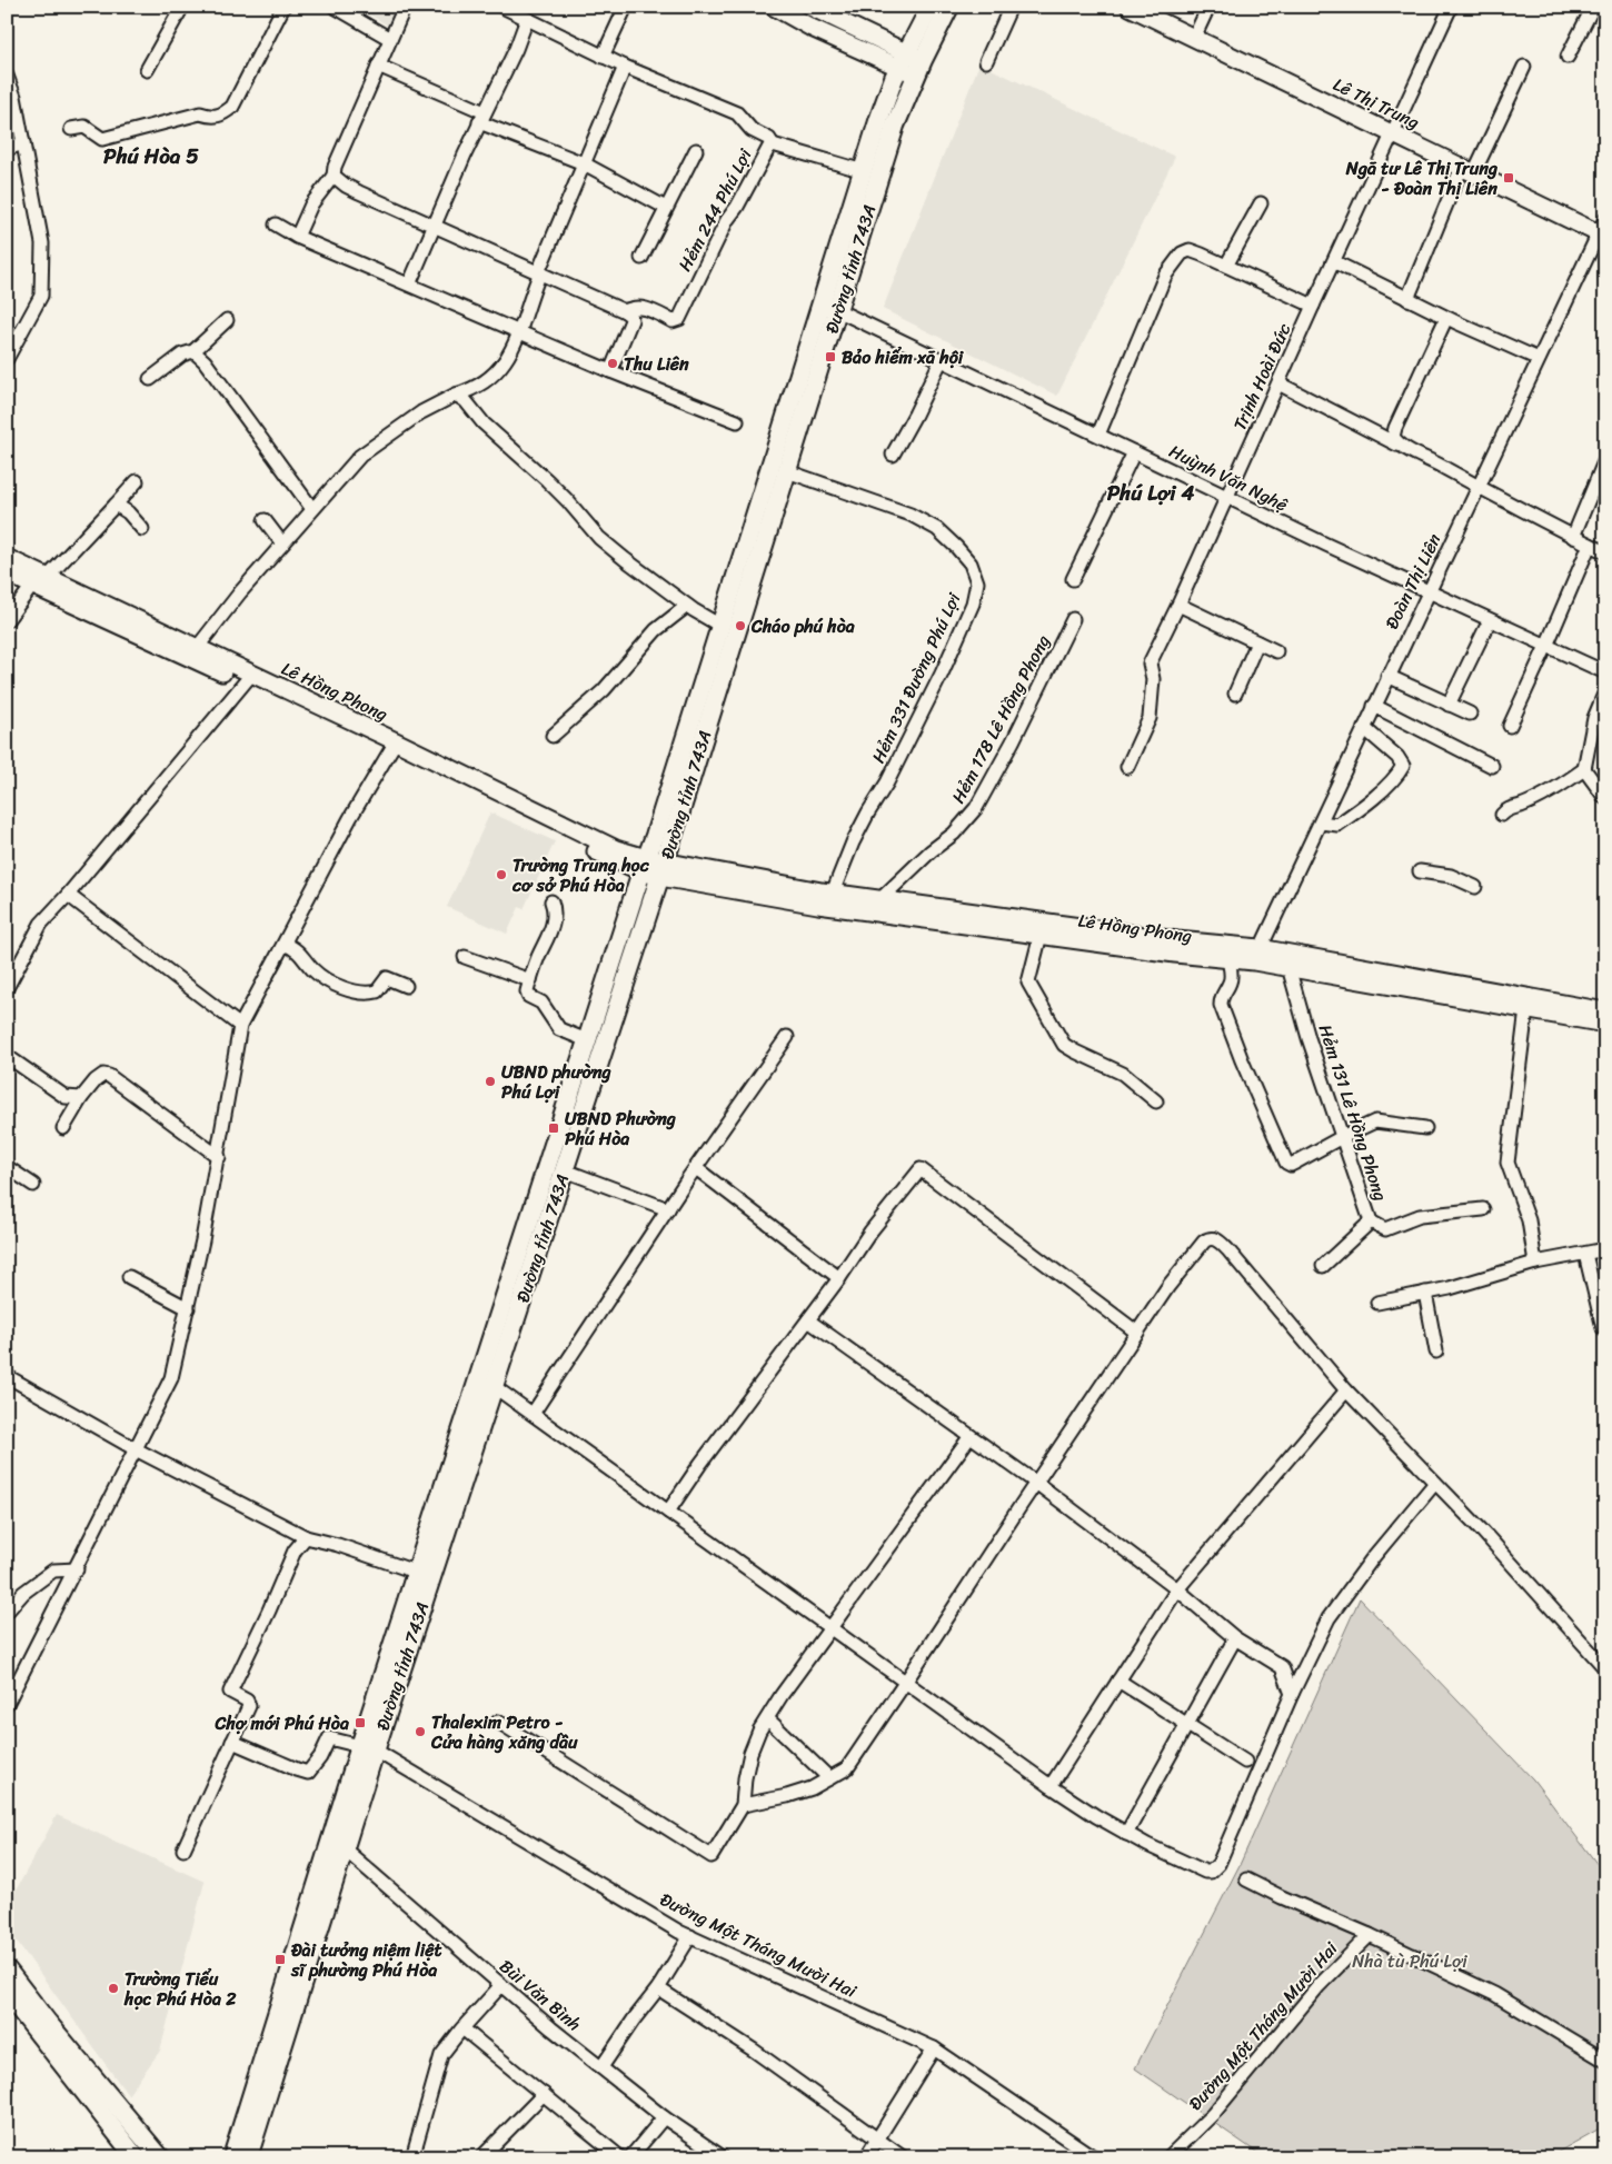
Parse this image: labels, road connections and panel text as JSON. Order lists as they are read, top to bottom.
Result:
{
  "streets": {
    "main road": ["Đường tỉnh 743A"],
    "street": [
      "Lê Thị Trung",
      "Hẻm 244 Phú Lợi",
      "Trịnh Hoài Đức",
      "Huỳnh Văn Nghệ",
      "Đoàn Thị Liên",
      "Hẻm 331 Đường Phú Lợi",
      "Lê Hồng Phong",
      "Hẻm 178 Lê Hồng Phong",
      "Hẻm 131 Lê Hồng Phong",
      "Đường Một Tháng Mười Hai",
      "Bùi Văn Bình"
    ]
  },
  "crossings": [
    ["Lê Thị Trung", "Trịnh Hoài Đức"],
    ["Lê Thị Trung", "Đoàn Thị Liên"],
    ["Hẻm 244 Phú Lợi", "Đường tỉnh 743A"],
    ["Đường tỉnh 743A", "Huỳnh Văn Nghệ"],
    ["Đường tỉnh 743A", "Hẻm 331 Đường Phú Lợi"],
    ["Đường tỉnh 743A", "Lê Hồng Phong"],
    ["Đường tỉnh 743A", "Đường Một Tháng Mười Hai"],
    ["Đường tỉnh 743A", "Bùi Văn Bình"],
    ["Trịnh Hoài Đức", "Huỳnh Văn Nghệ"],
    ["Huỳnh Văn Nghệ", "Đoàn Thị Liên"],
    ["Đoàn Thị Liên", "Lê Hồng Phong"],
    ["Hẻm 331 Đường Phú Lợi", "Lê Hồng Phong"],
    ["Lê Hồng Phong", "Hẻm 178 Lê Hồng Phong"],
    ["Lê Hồng Phong", "Hẻm 131 Lê Hồng Phong"]
  ],
  "districts": ["Phú Hòa 5", "Phú Lợi 4"],
  "parks": ["Nhà tù Phú Lợi"],
  "places": {
    "transit": [
      "Ngã tư Lê Thị Trung - Đoàn Thị Liên",
      "Bảo hiểm xã hội",
      "UBND Phường Phú Hòa",
      "Chợ mới Phú Hòa",
      "Đài tưởng niệm liệt sĩ phường Phú Hòa"
    ],
    "other": [
      "Thu Liên",
      "Cháo phú hòa",
      "Trường Trung học cơ sở Phú Hòa",
      "UBND phường Phú Lợi",
      "Thalexim Petro - Cửa hàng xăng dầu",
      "Trường Tiểu học Phú Hòa 2"
    ]
  }
}
